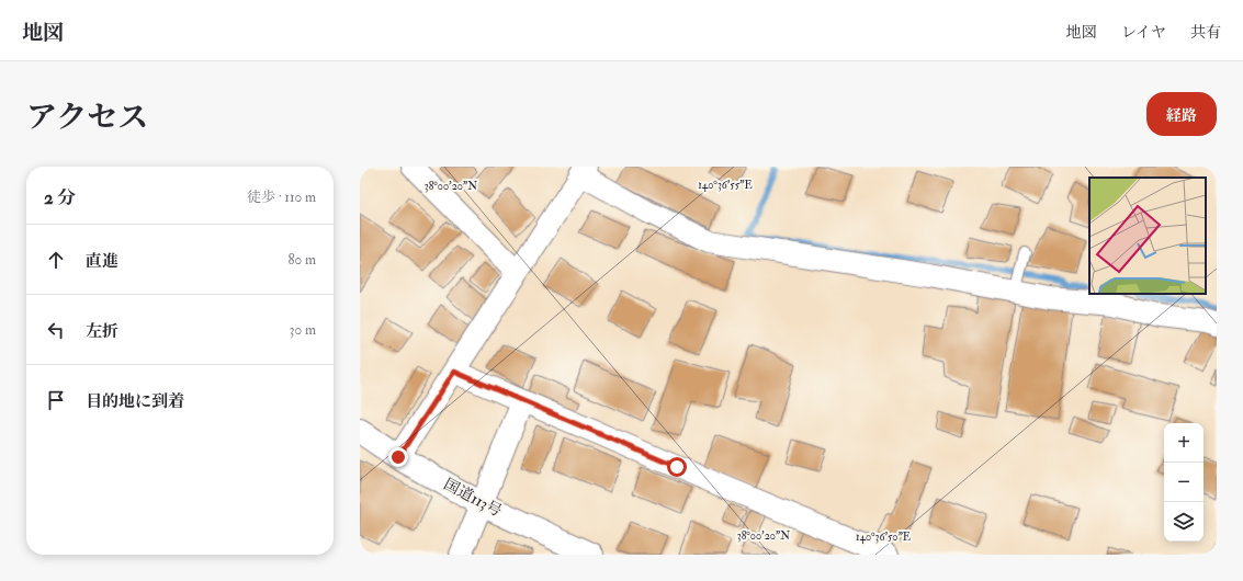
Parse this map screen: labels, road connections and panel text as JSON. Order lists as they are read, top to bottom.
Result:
{
  "streets": {
    "highway": ["国道113号"]
  },
  "page": {
    "header": "地図",
    "nav": ["地図", "レイヤ", "共有"],
    "title": "アクセス",
    "buttons": "経路",
    "heading": ["2 分", "徒歩 · 110 m"],
    "list": [
      ["直進", "80 m"],
      ["左折", "30 m"],
      "目的地に到着"
    ],
    "map_buttons": ["+", "−"]
  },
  "coordinates": ["140°36'55\"E", "38°00'20\"N", "140°36'50\"E"]
}
